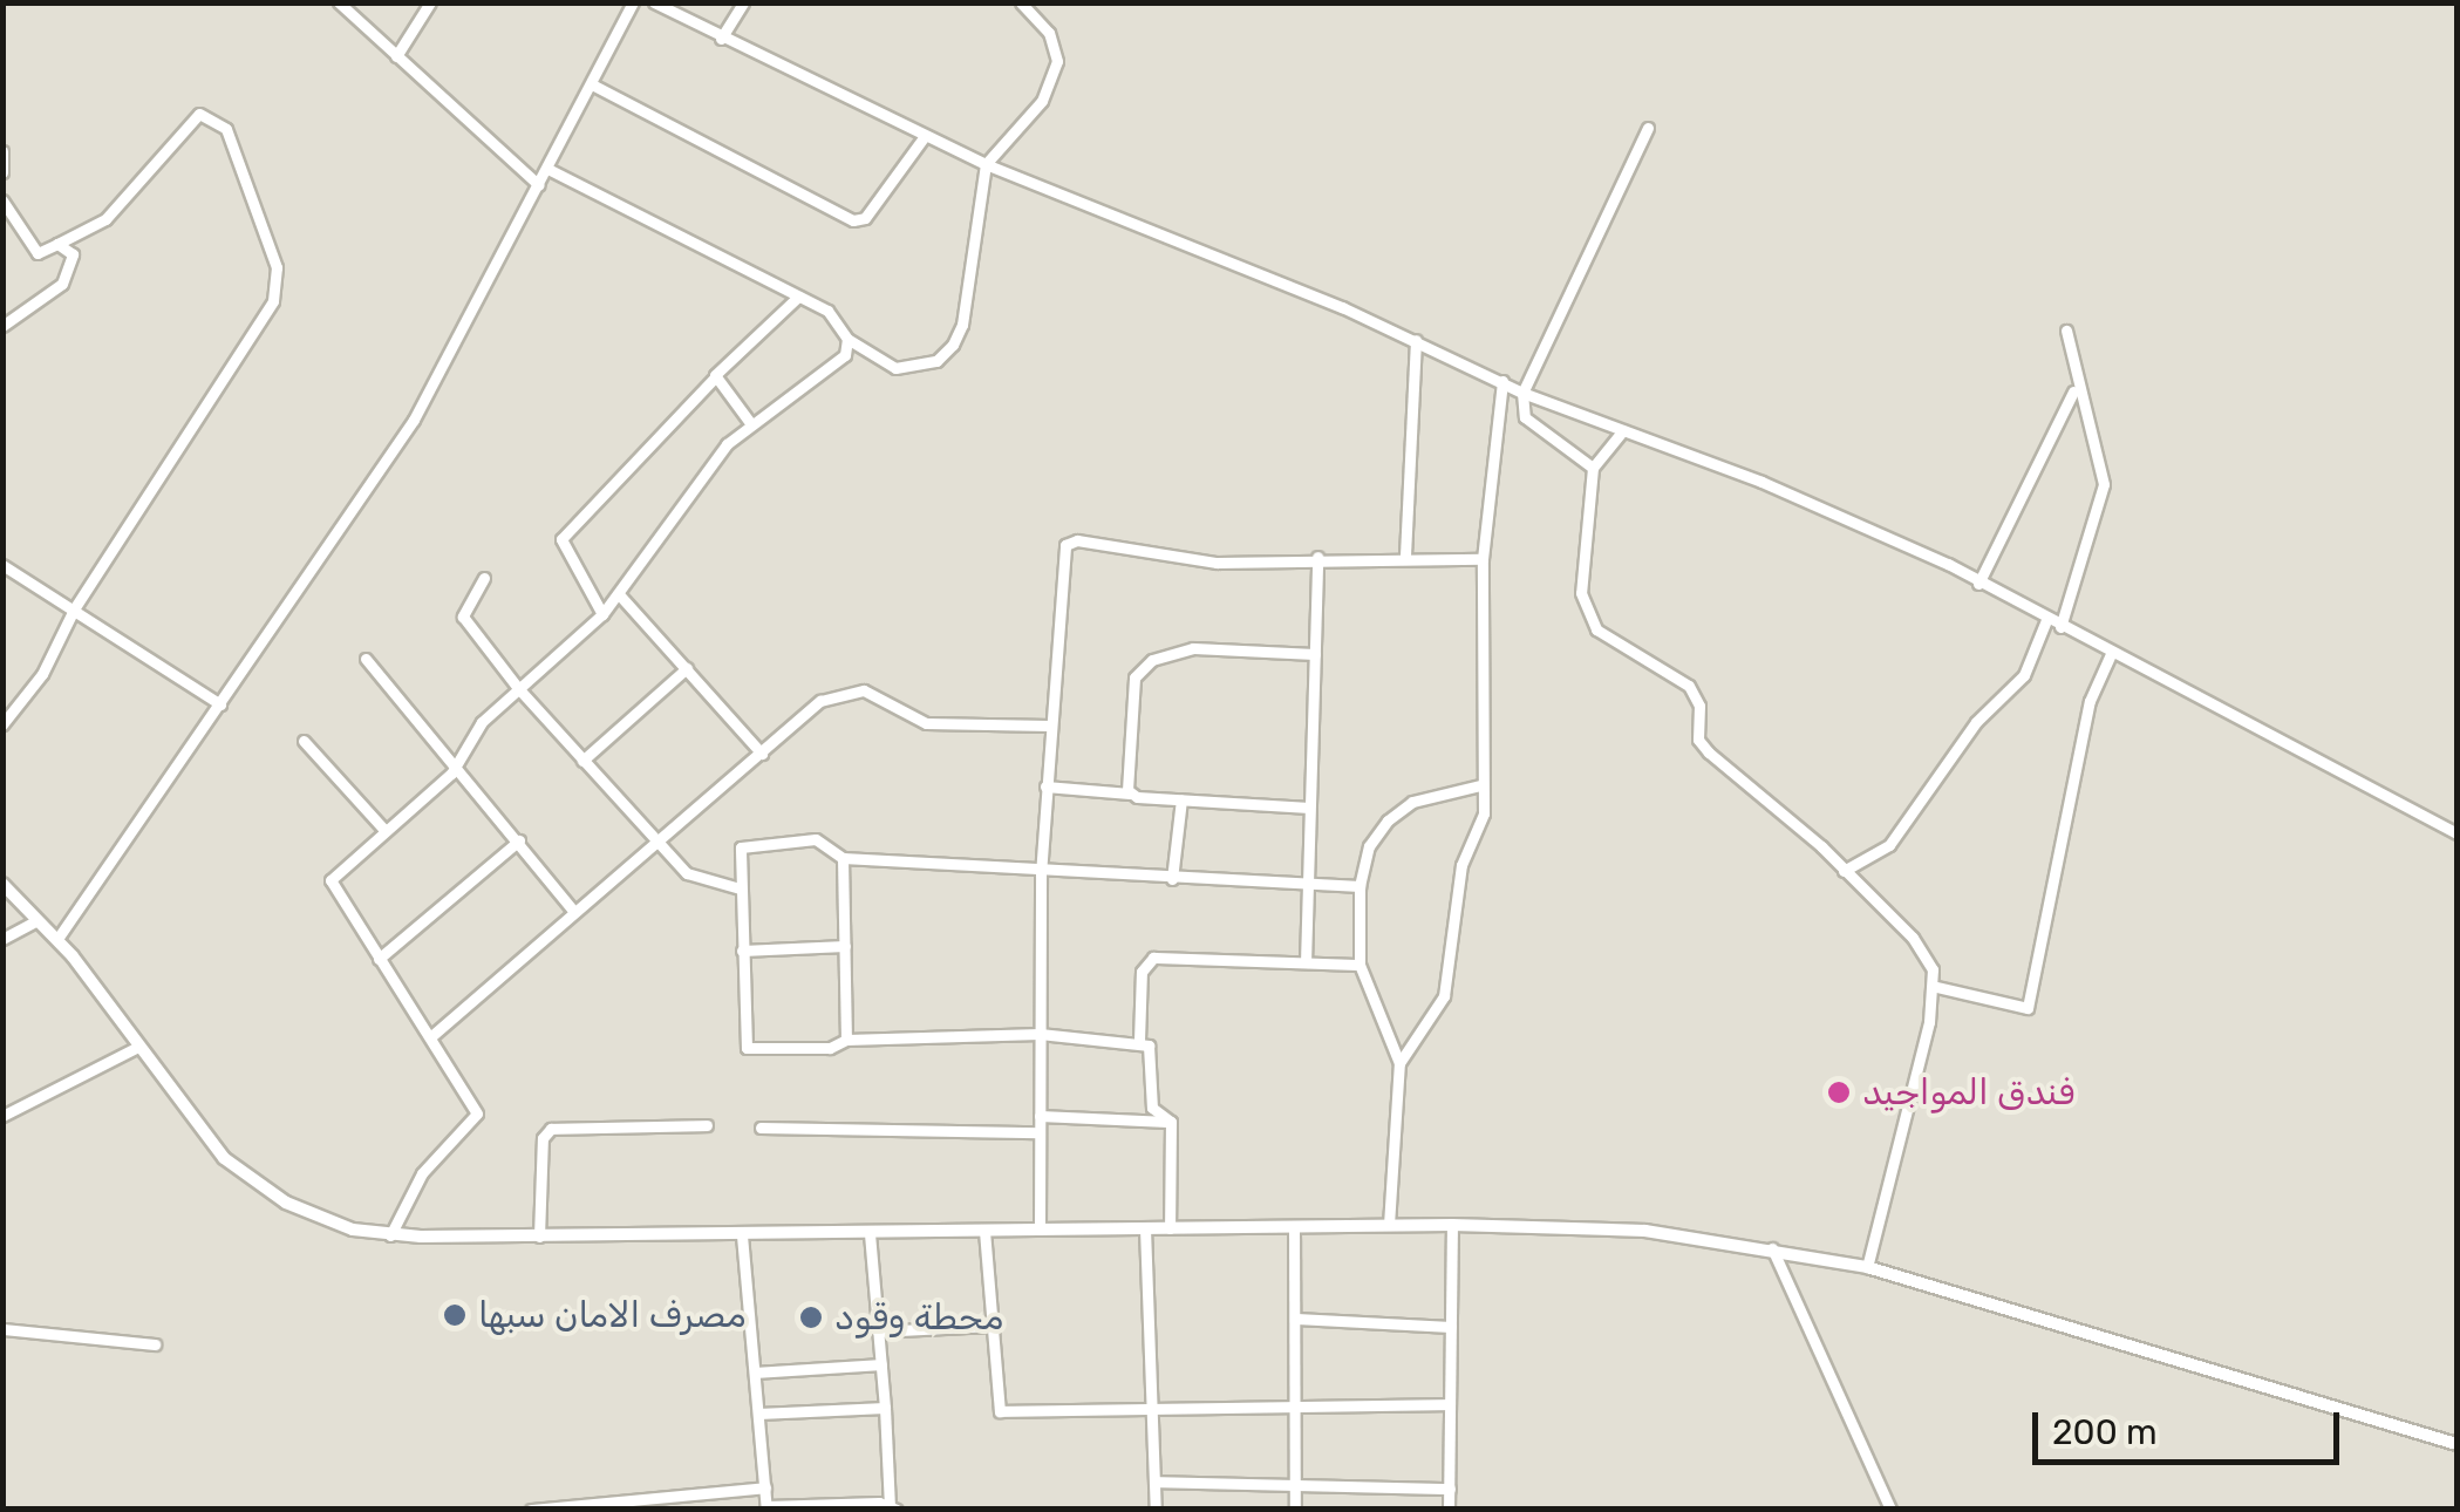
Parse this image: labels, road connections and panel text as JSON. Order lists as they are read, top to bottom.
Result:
{
  "places": ["فندق المواجيد", "مصرف الامان سبها", "محطة وقود"],
  "scale_bar": "200 m"
}
